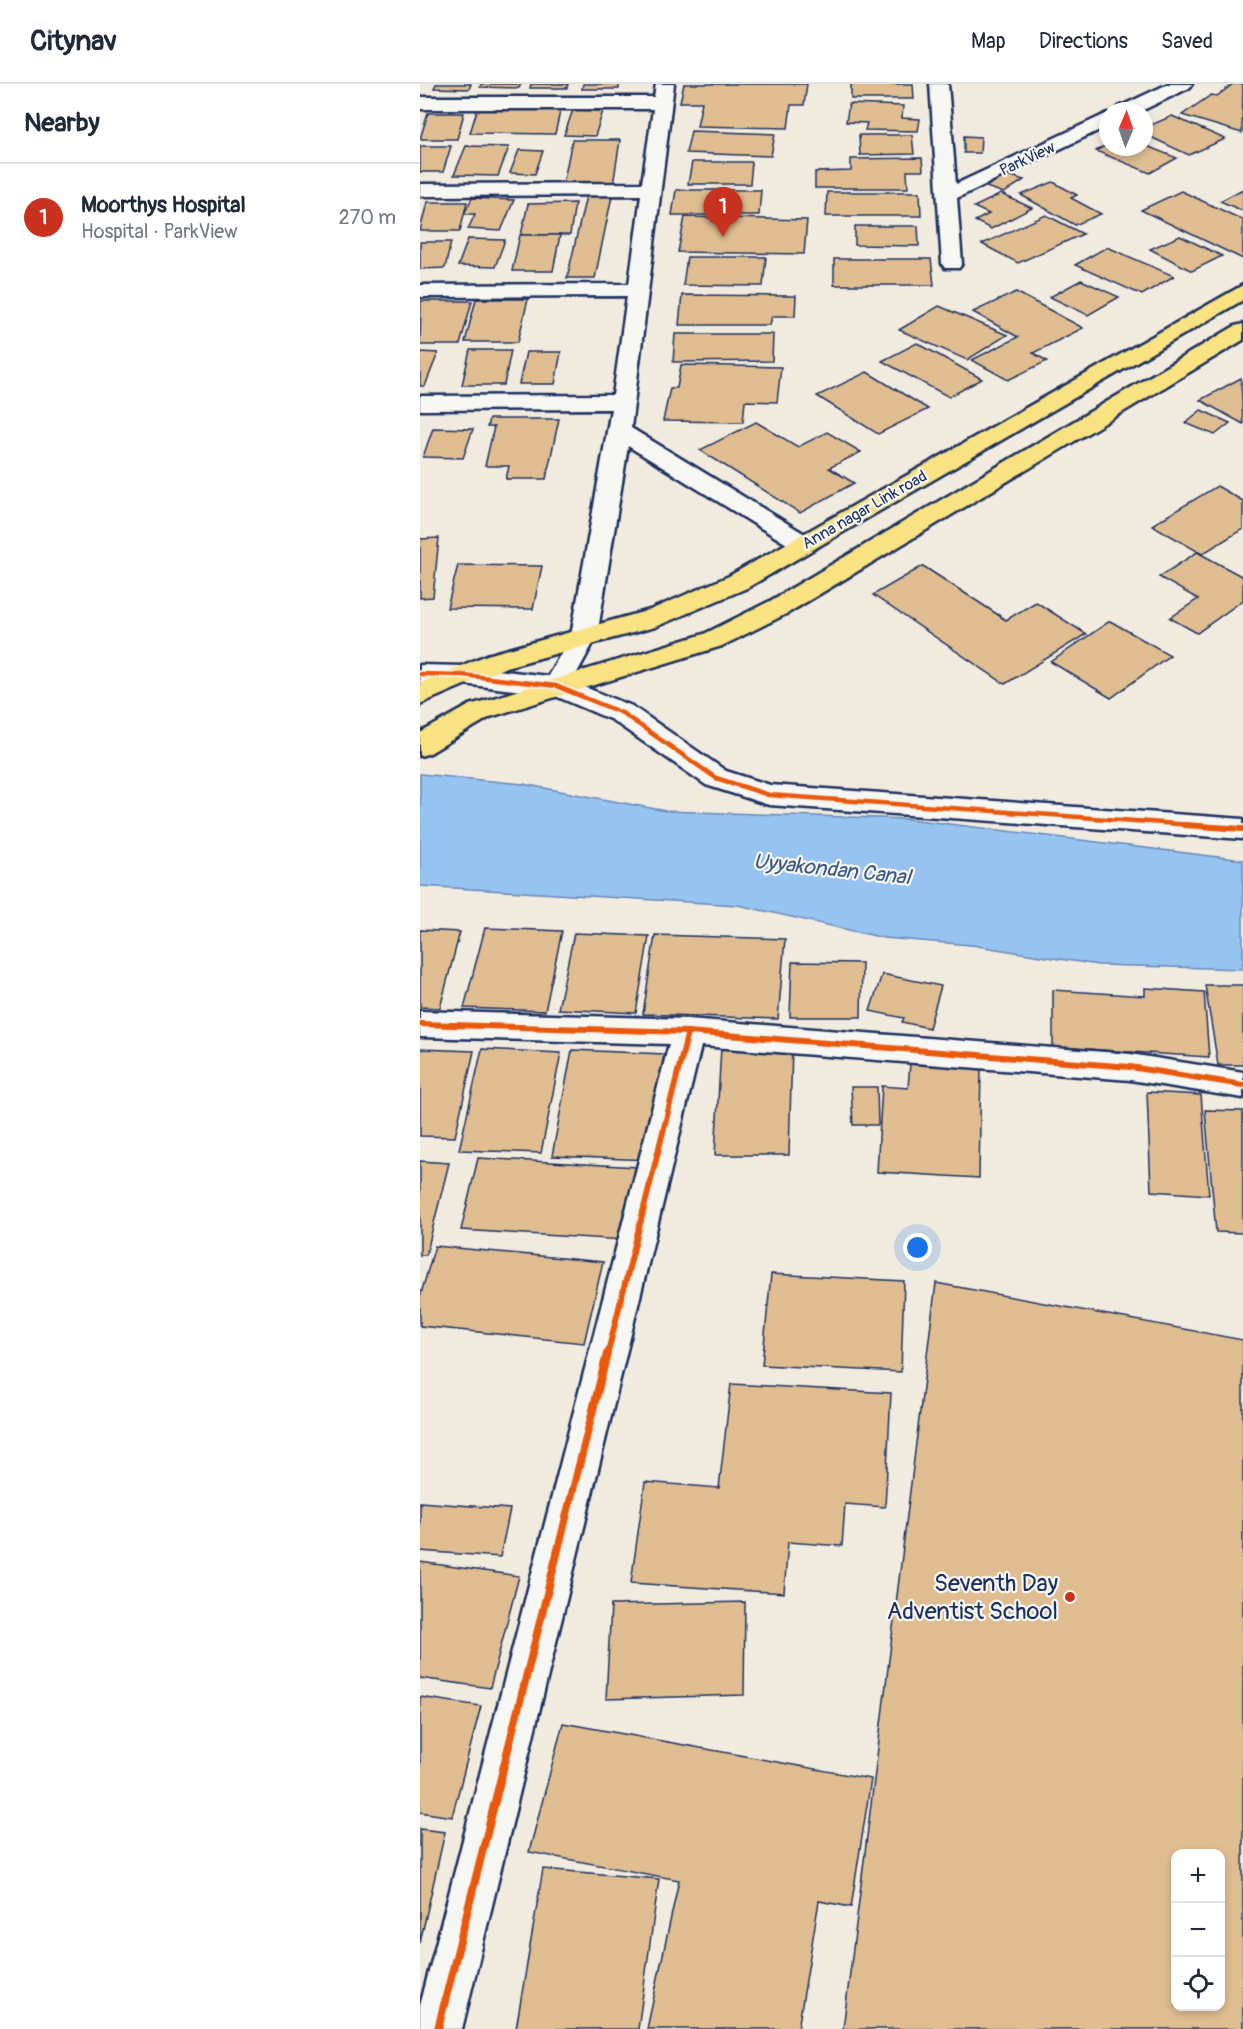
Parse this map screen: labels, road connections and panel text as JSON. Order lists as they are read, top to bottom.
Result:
{
  "streets": {
    "main road": ["Anna nagar Link road"],
    "street": ["ParkView"]
  },
  "water": ["Uyyakondan Canal"],
  "places": ["Seventh Day Adventist School"],
  "north": "top",
  "page": {
    "header": "Citynav",
    "nav": ["Map", "Directions", "Saved"],
    "heading": "Nearby",
    "list": [
      {
        "mark": "1",
        "name": "Moorthys Hospital",
        "note": "Hospital · ParkView",
        "value": "270 m"
      }
    ],
    "pins": "1",
    "map_buttons": ["+", "−"]
  }
}
